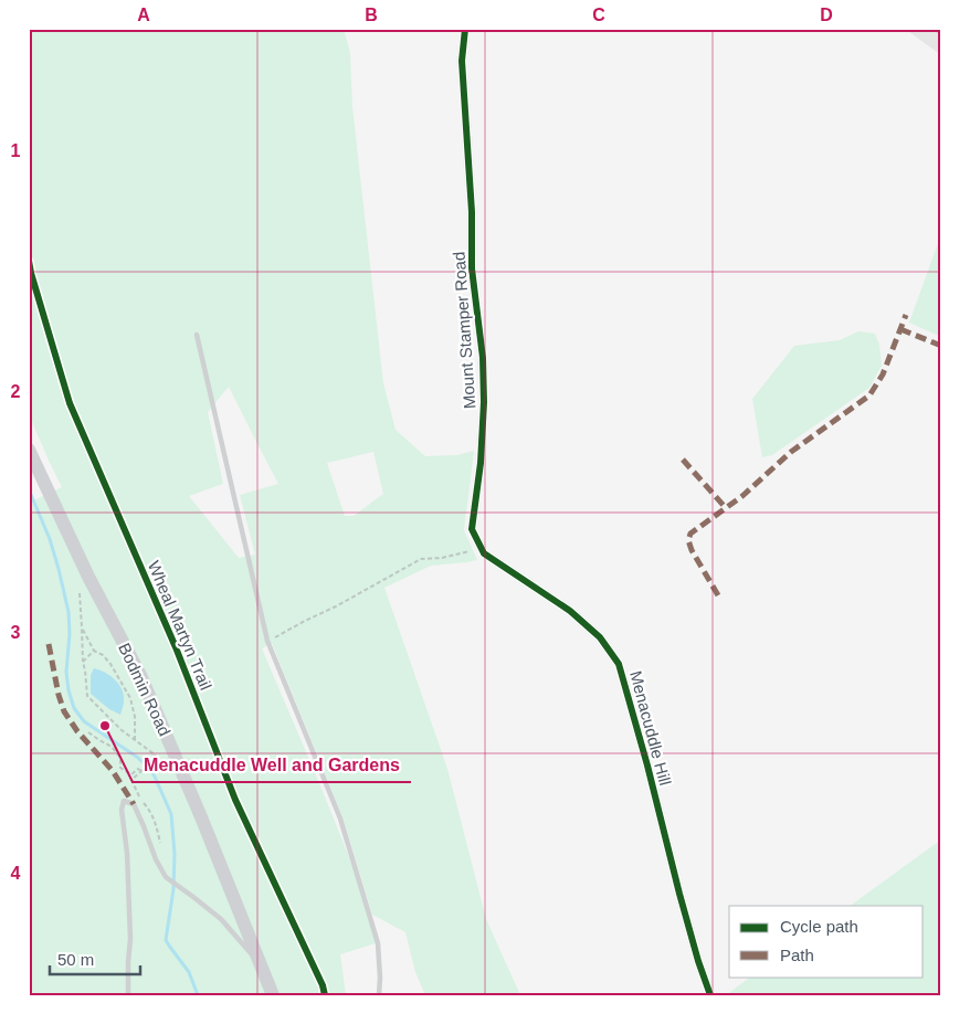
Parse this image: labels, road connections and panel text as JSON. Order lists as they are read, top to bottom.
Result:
{
  "streets": {
    "main road": ["Bodmin Road"],
    "street": ["Mount Stamper Road", "Menacuddle Hill"],
    "cycle path": ["Wheal Martyn Trail"]
  },
  "crossings": [
    ["Mount Stamper Road", "Menacuddle Hill"]
  ],
  "places": ["Menacuddle Well and Gardens"],
  "legend": ["Cycle path", "Path"],
  "scale_bar": "50 m",
  "grid": {
    "columns": [
      "A",
      "B",
      "C",
      "D"
    ],
    "rows": [
      "1",
      "2",
      "3",
      "4"
    ]
  }
}
